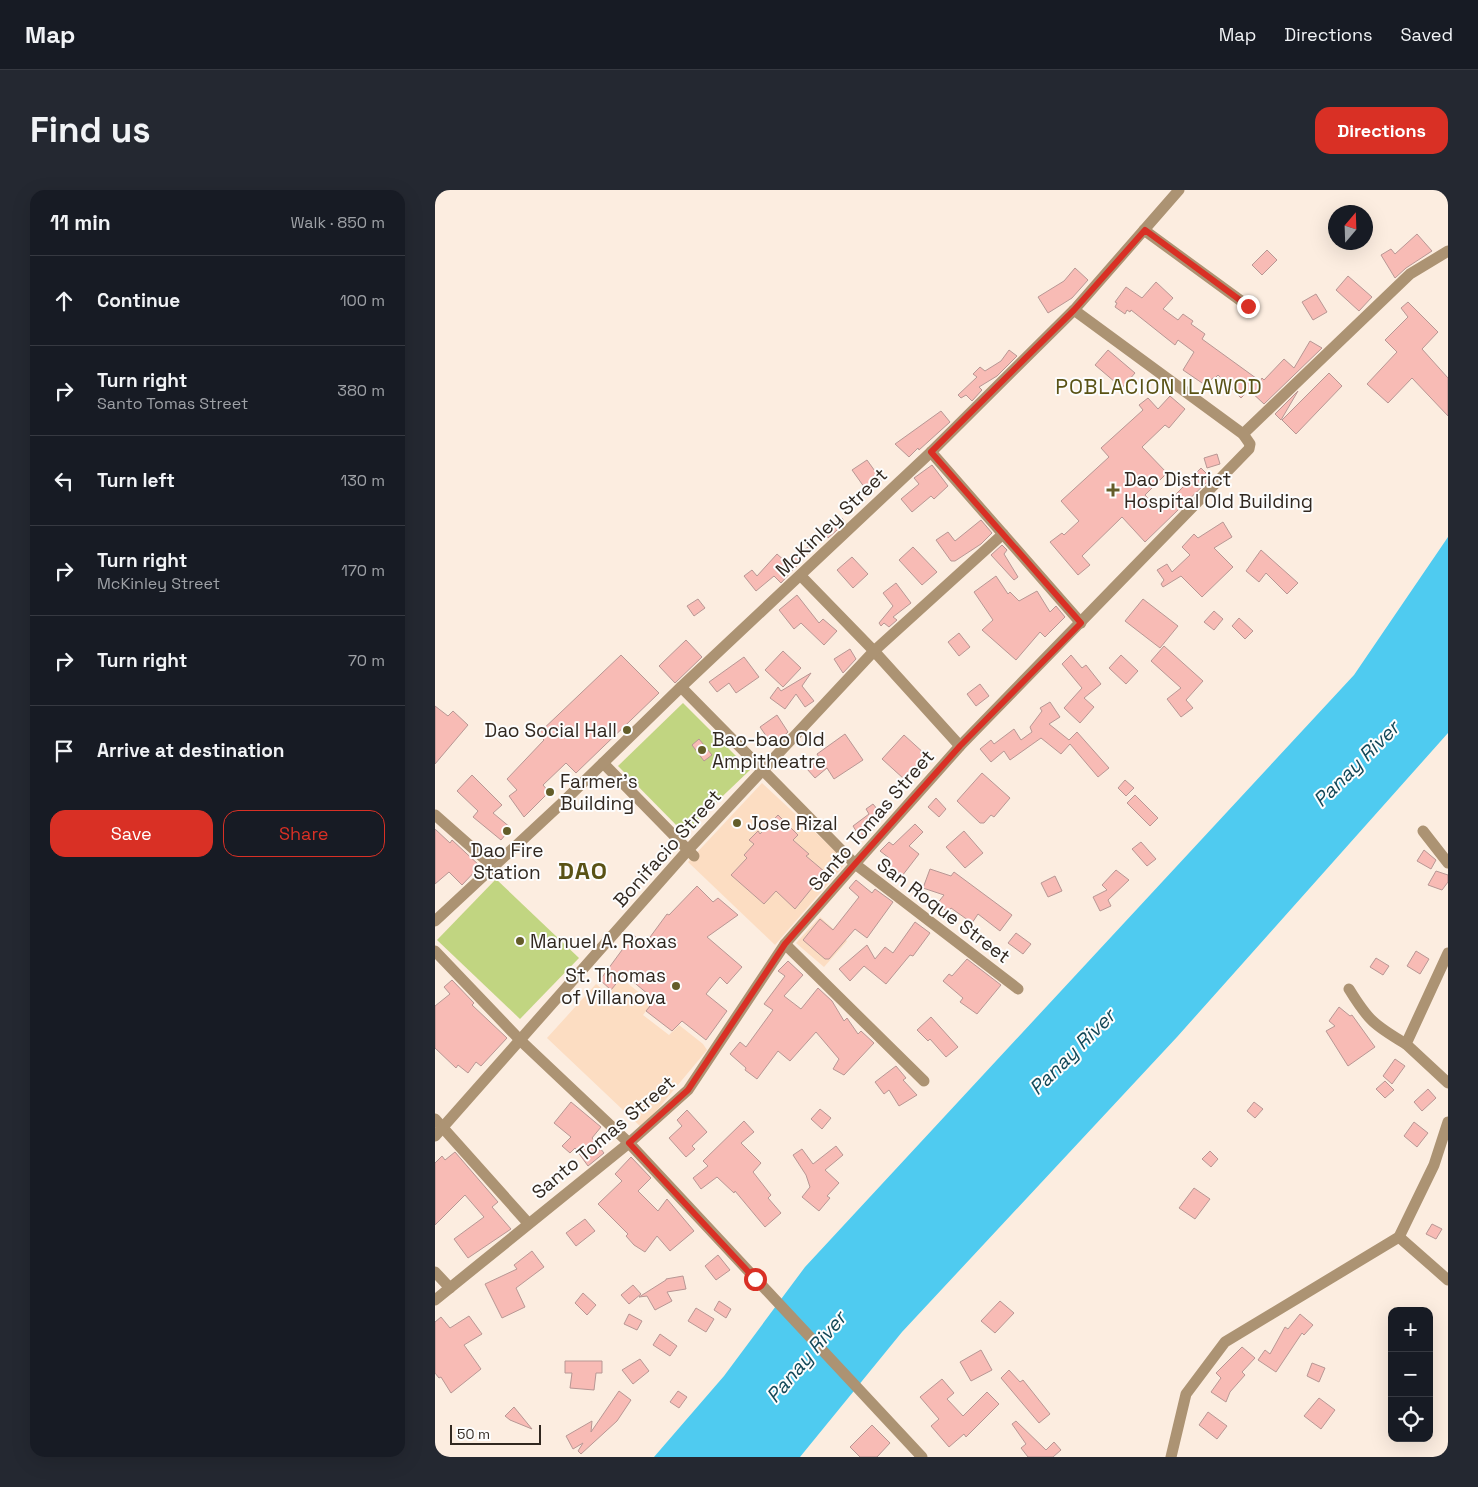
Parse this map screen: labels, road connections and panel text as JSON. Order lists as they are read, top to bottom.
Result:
{
  "streets": {
    "street": [
      "McKinley Street",
      "Santo Tomas Street",
      "Bonifacio Street",
      "San Roque Street"
    ]
  },
  "crossings": [
    ["McKinley Street", "San Roque Street"],
    ["Santo Tomas Street", "San Roque Street"],
    ["Bonifacio Street", "San Roque Street"]
  ],
  "districts": ["POBLACION ILAWOD", "DAO"],
  "water": ["Panay River"],
  "places": {
    "health": ["Dao District Hospital Old Building"],
    "other": [
      "Dao Social Hall",
      "Bao-bao Old Ampitheatre",
      "Farmer's Building",
      "Jose Rizal",
      "Dao Fire Station",
      "Manuel A. Roxas",
      "St. Thomas of Villanova"
    ]
  },
  "scale_bar": "50 m",
  "north": "top",
  "page": {
    "header": "Map",
    "nav": ["Map", "Directions", "Saved"],
    "buttons": [
      "Directions",
      ["Save", "Share"]
    ],
    "title": "Find us",
    "heading": ["11 min", "Walk · 850 m"],
    "list": [
      ["Continue", "100 m"],
      ["Turn right", "Santo Tomas Street", "380 m"],
      ["Turn left", "130 m"],
      ["Turn right", "McKinley Street", "170 m"],
      ["Turn right", "70 m"],
      "Arrive at destination"
    ],
    "map_buttons": ["+", "−"],
    "scale": "50 m"
  }
}
